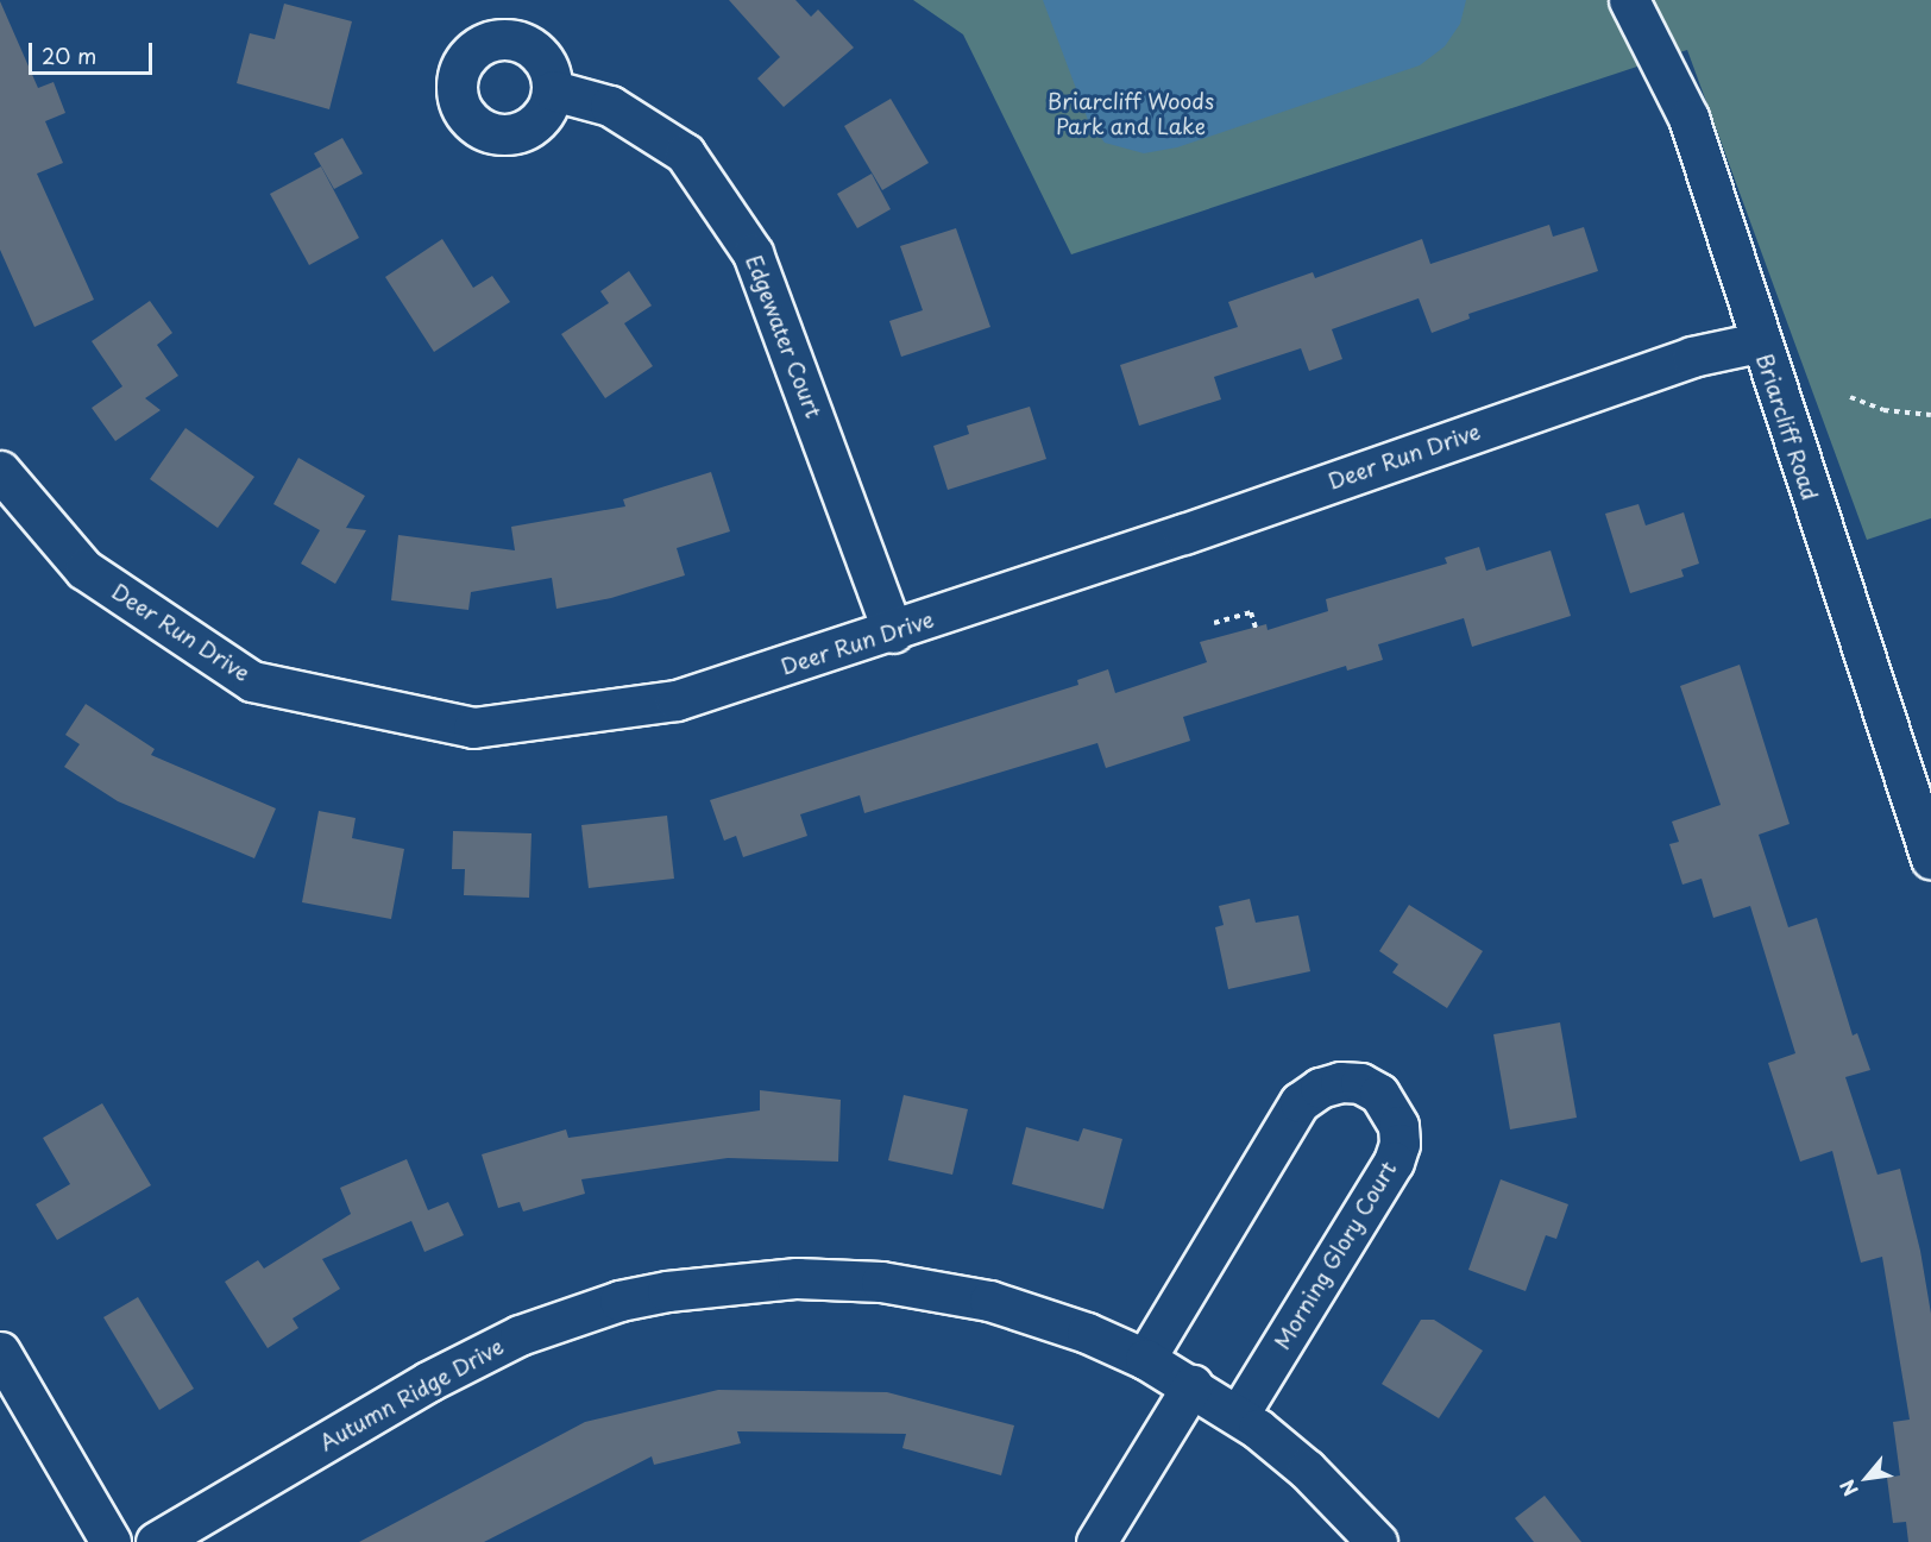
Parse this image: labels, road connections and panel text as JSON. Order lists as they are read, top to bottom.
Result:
{
  "streets": {
    "street": [
      "Edgewater Court",
      "Briarcliff Road",
      "Deer Run Drive",
      "Morning Glory Court",
      "Autumn Ridge Drive"
    ]
  },
  "crossings": [
    ["Edgewater Court", "Deer Run Drive"],
    ["Briarcliff Road", "Deer Run Drive"],
    ["Morning Glory Court", "Autumn Ridge Drive"]
  ],
  "parks": ["Briarcliff Woods Park and Lake"],
  "scale_bar": "20 m",
  "north": "bottom left"
}
